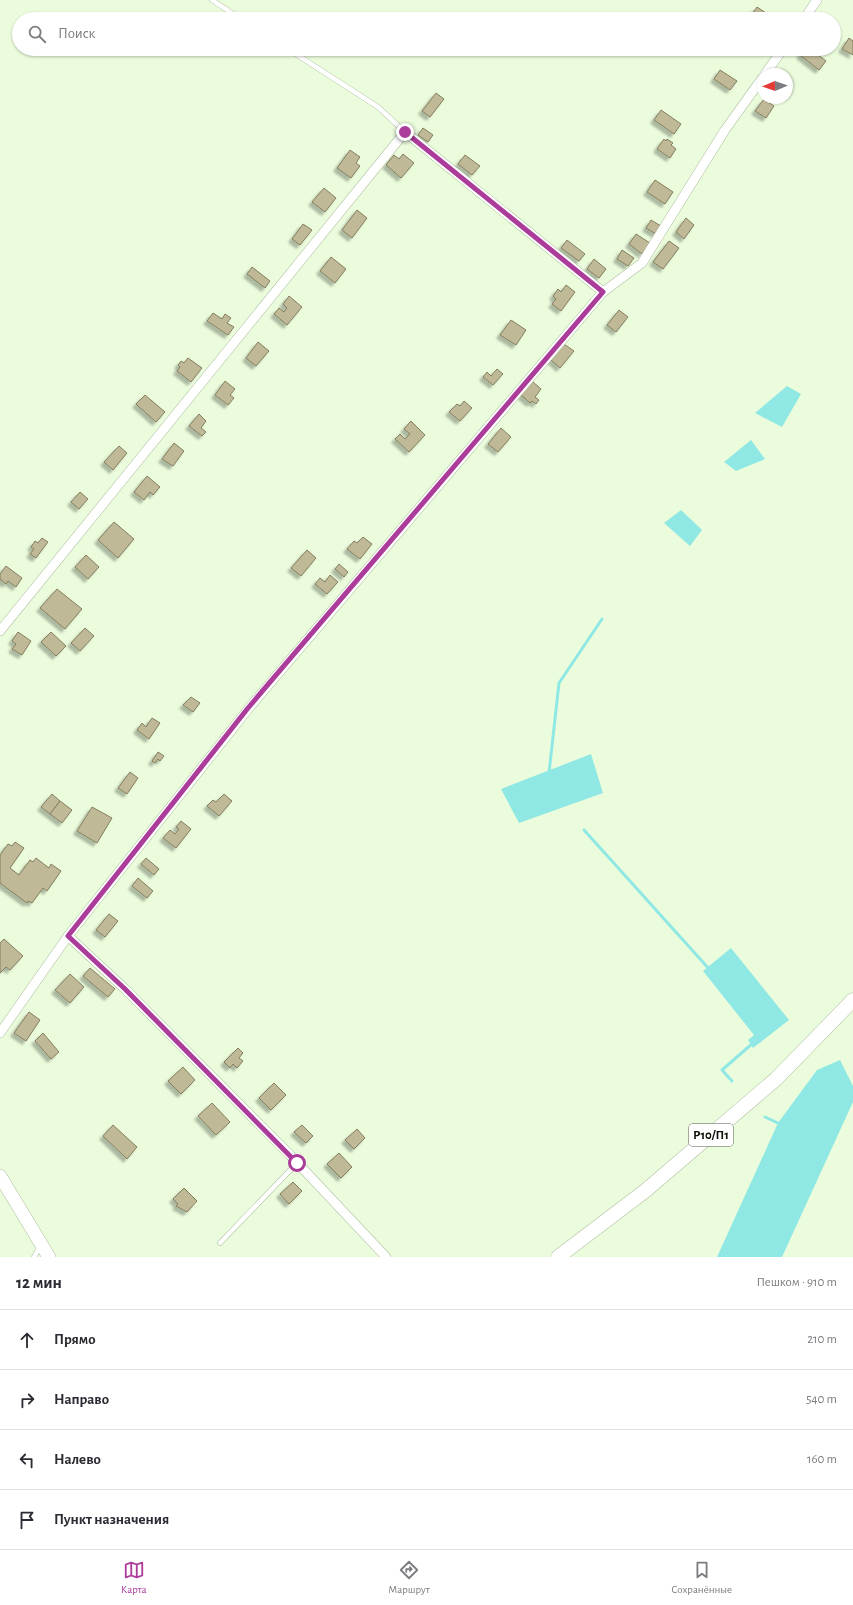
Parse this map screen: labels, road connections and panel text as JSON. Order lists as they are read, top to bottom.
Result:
{
  "streets": {
    "main road": ["Р10/П1"]
  },
  "north": "left",
  "page": {
    "search": "Поиск",
    "heading": ["12 мин", "Пешком · 910 m"],
    "list": [
      ["Прямо", "210 m"],
      ["Направо", "540 m"],
      ["Налево", "160 m"],
      "Пункт назначения"
    ],
    "nav": ["Карта", "Маршрут", "Сохранённые"]
  }
}
